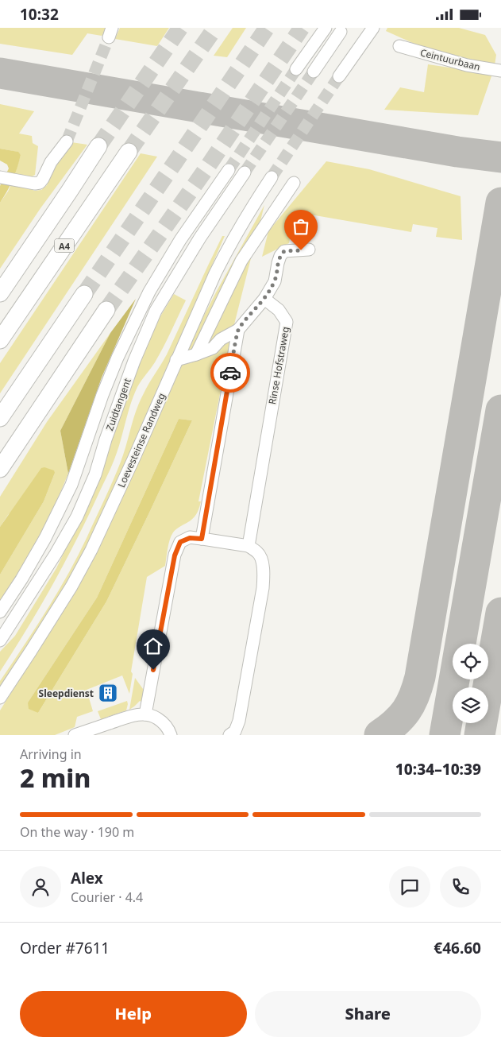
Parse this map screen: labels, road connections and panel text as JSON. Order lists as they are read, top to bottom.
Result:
{
  "streets": {
    "highway": ["A4"],
    "street": [
      "Ceintuurbaan",
      "Rinse Hofstraweg",
      "Zuidtangent",
      "Loevesteinse Randweg"
    ]
  },
  "places": {
    "building": ["Sleepdienst"]
  },
  "page": {
    "status": "10:32",
    "heading": ["2 min", "Arriving in", "10:34–10:39"],
    "panel": [
      "Alex",
      "Courier · 4.4",
      "Order #7611",
      "€46.60"
    ],
    "bar": "On the way · 190 m",
    "buttons": ["Help", "Share"]
  }
}
